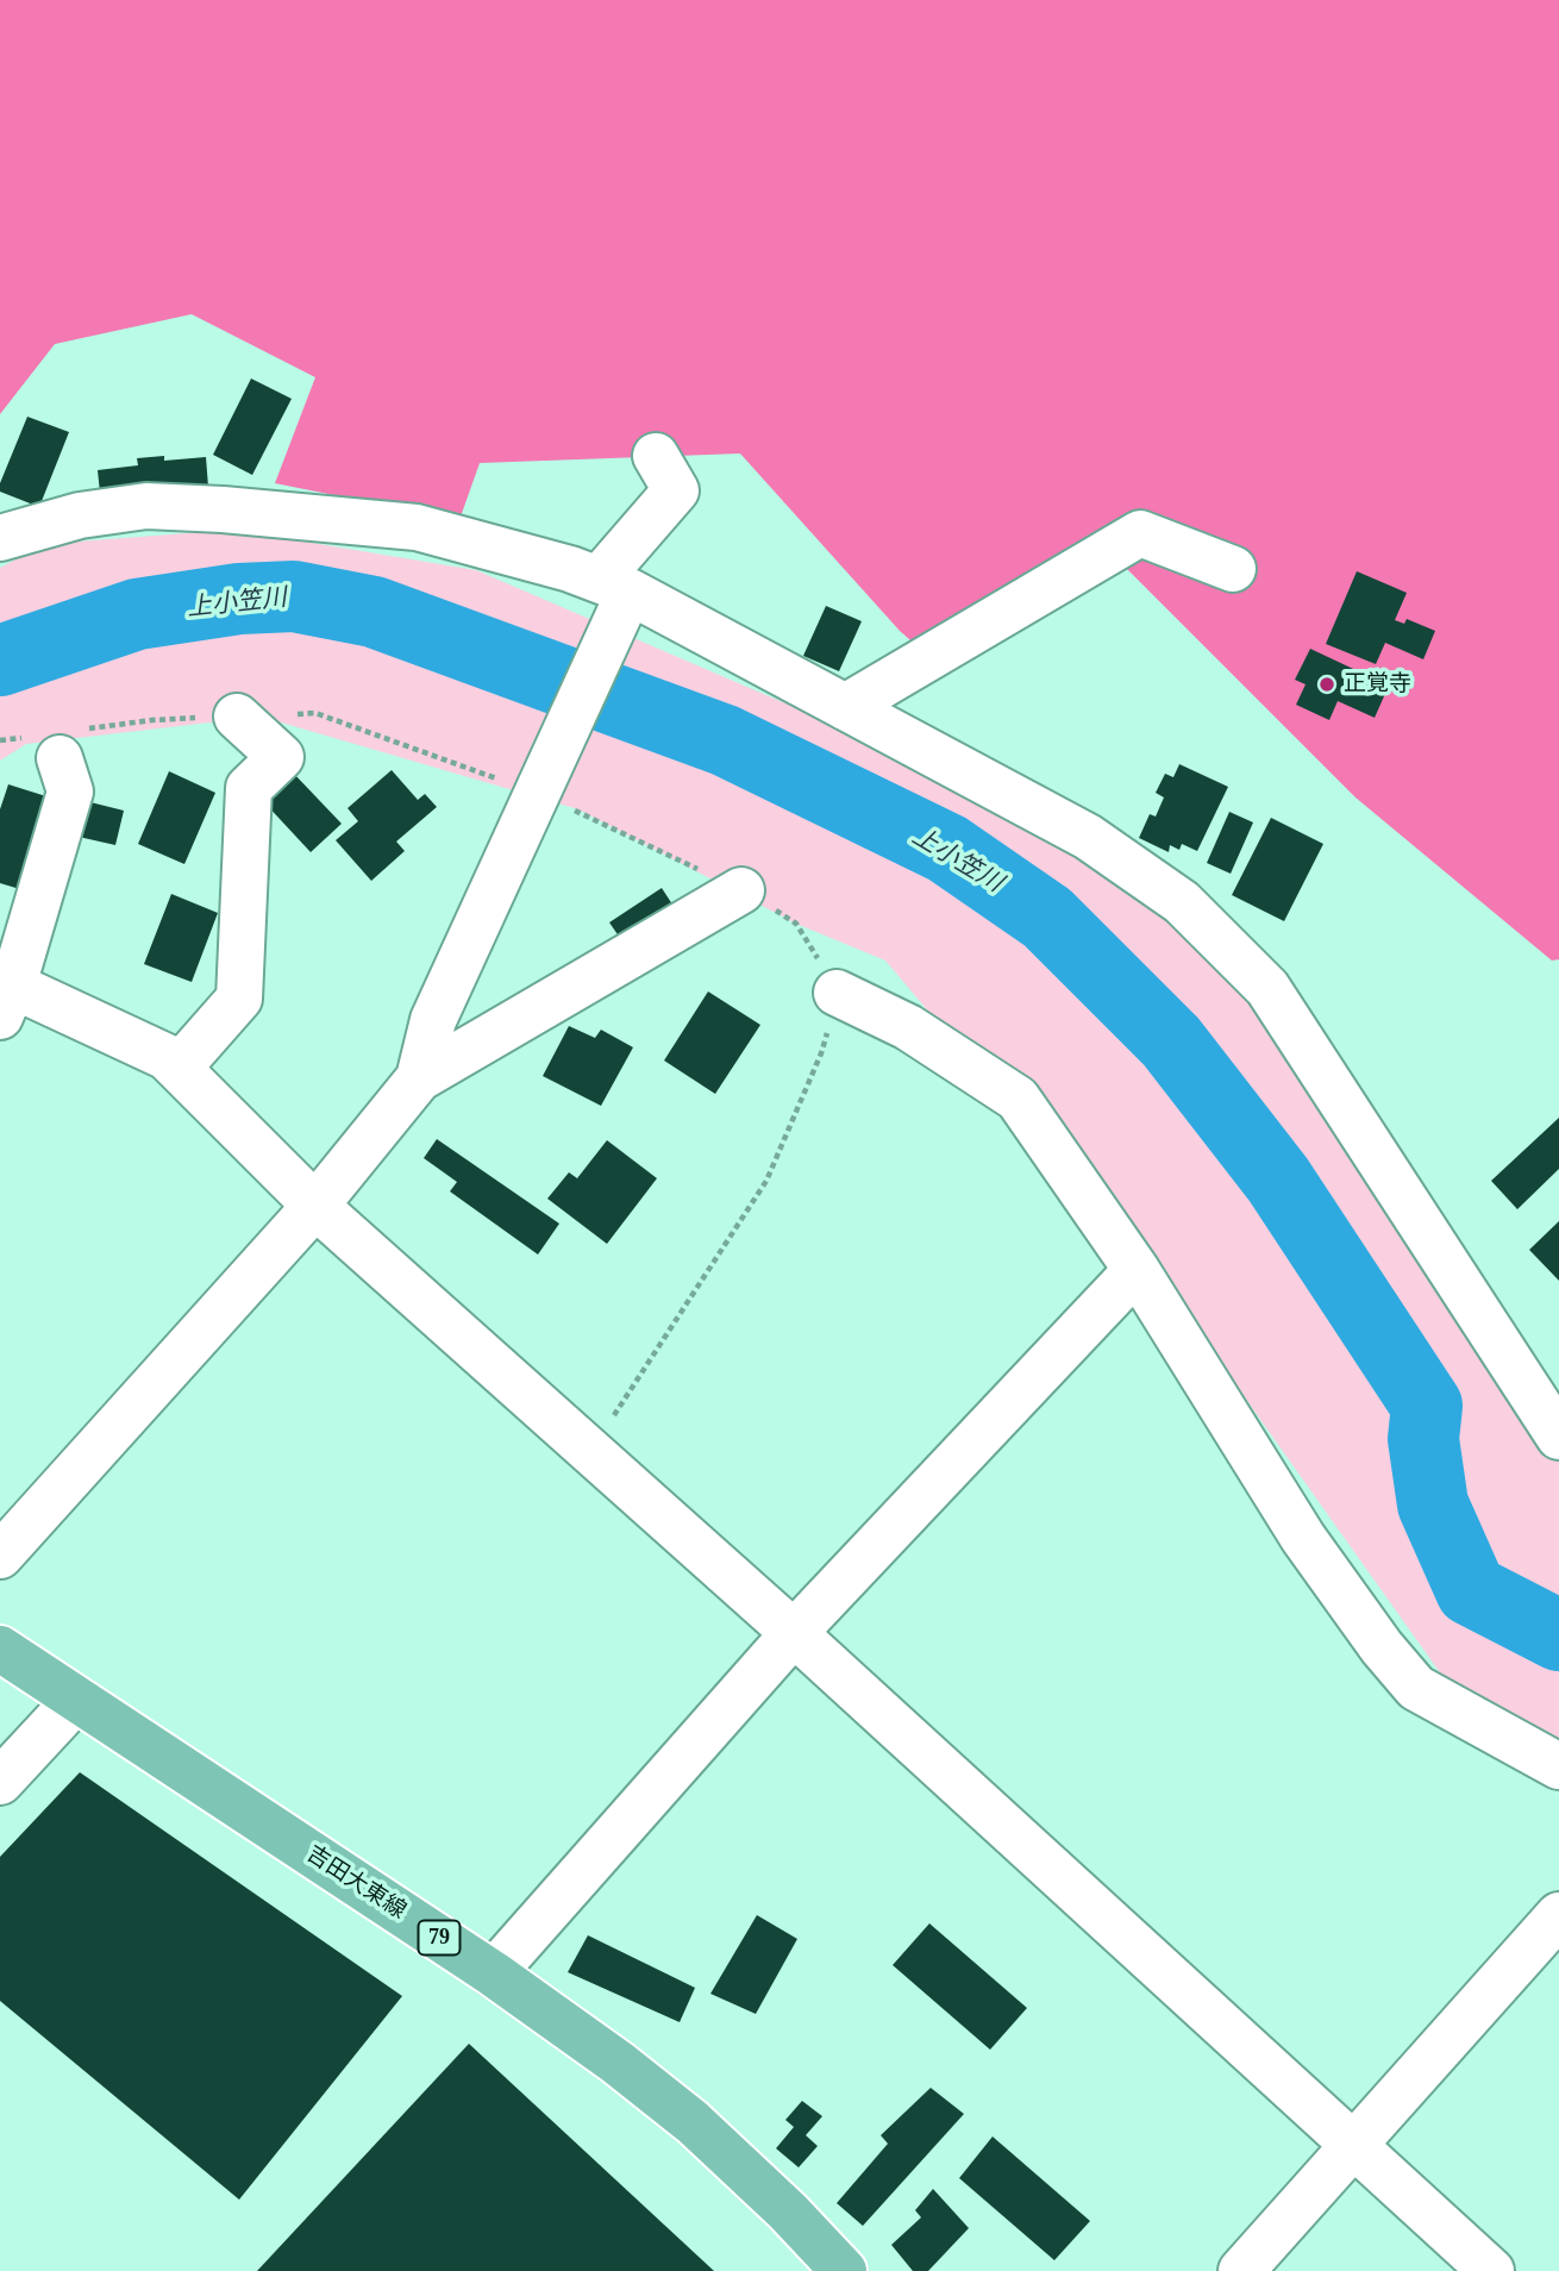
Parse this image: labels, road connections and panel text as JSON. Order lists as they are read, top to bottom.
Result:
{
  "streets": {
    "main road": ["吉田大東線", "79"]
  },
  "water": ["上小笠川"],
  "places": ["正覚寺"]
}
